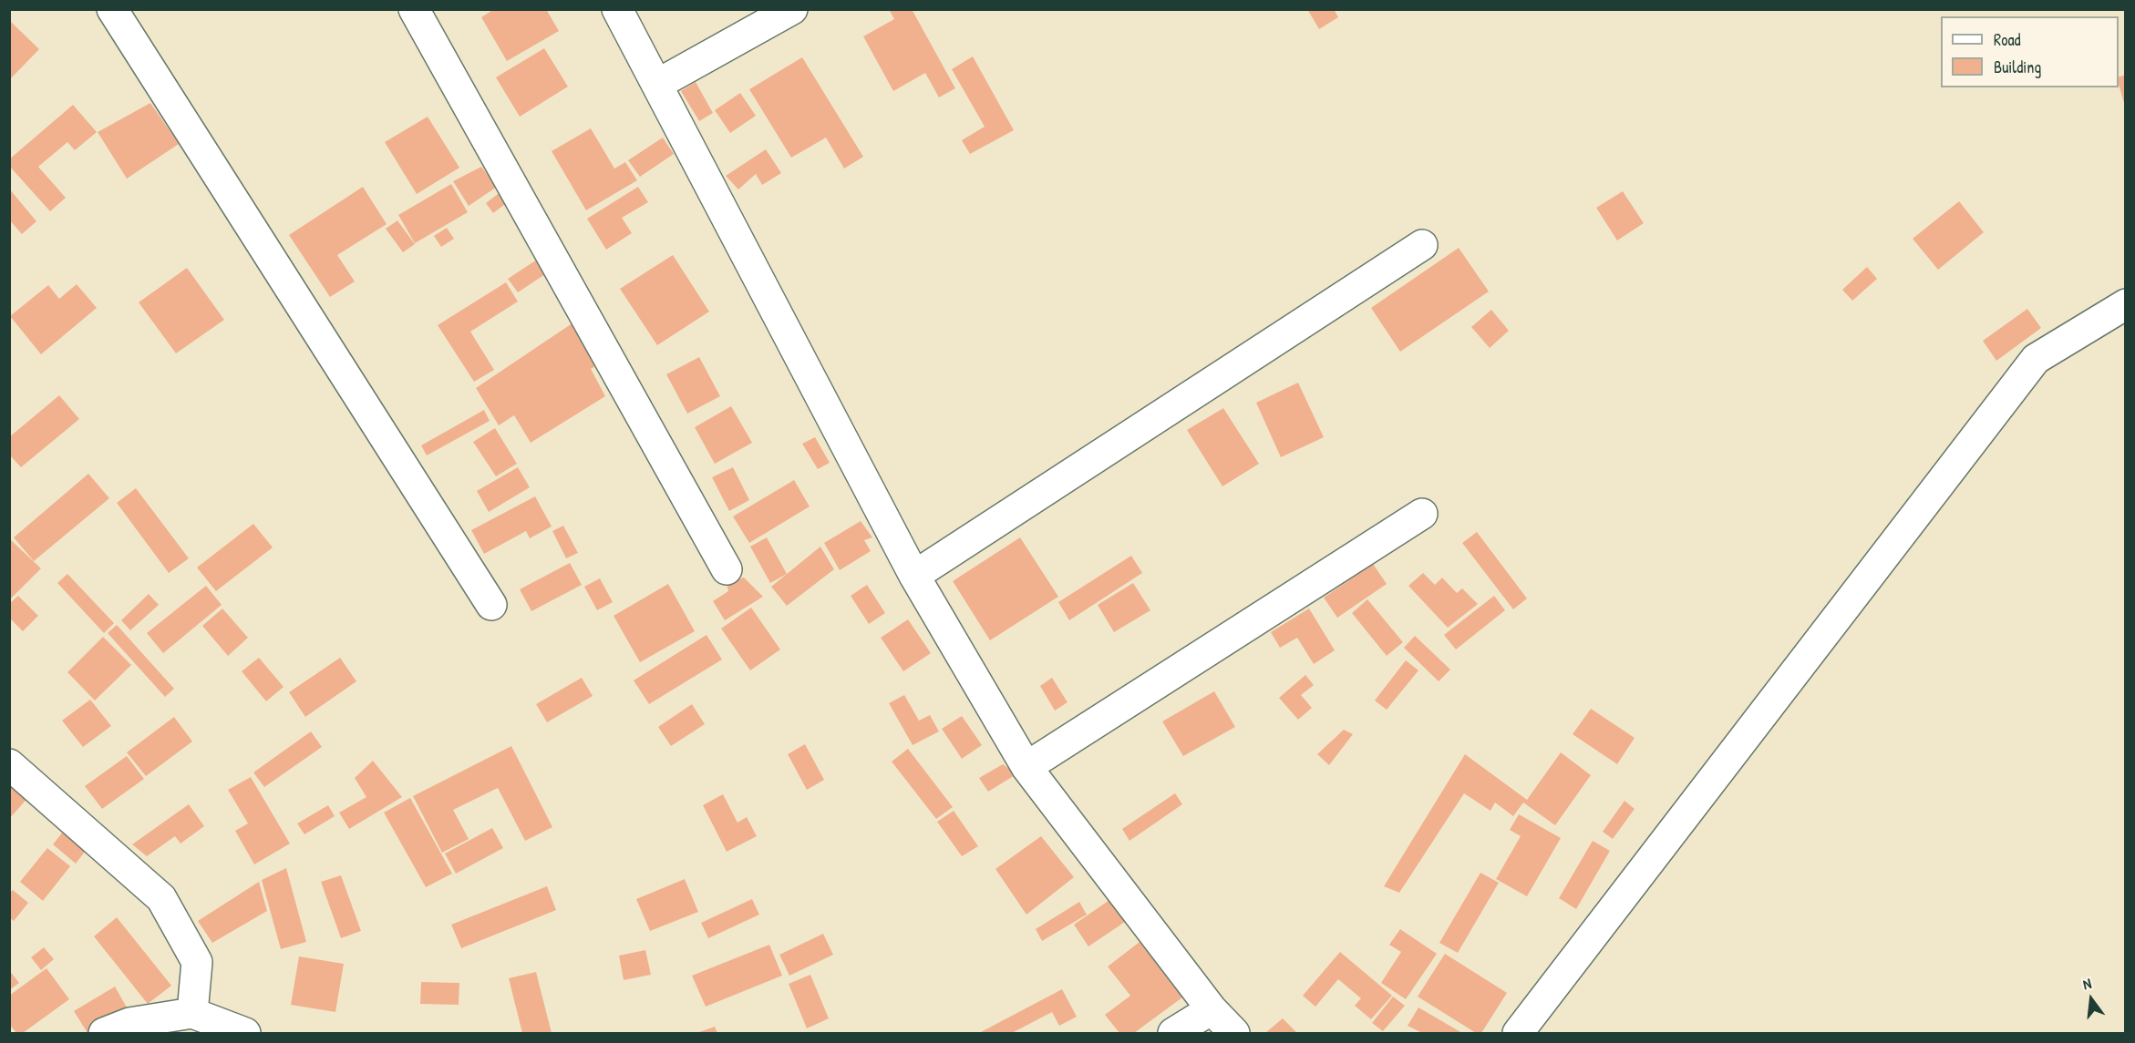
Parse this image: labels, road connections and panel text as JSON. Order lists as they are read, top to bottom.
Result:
{
  "legend": ["Road", "Building"],
  "north": "top"
}
